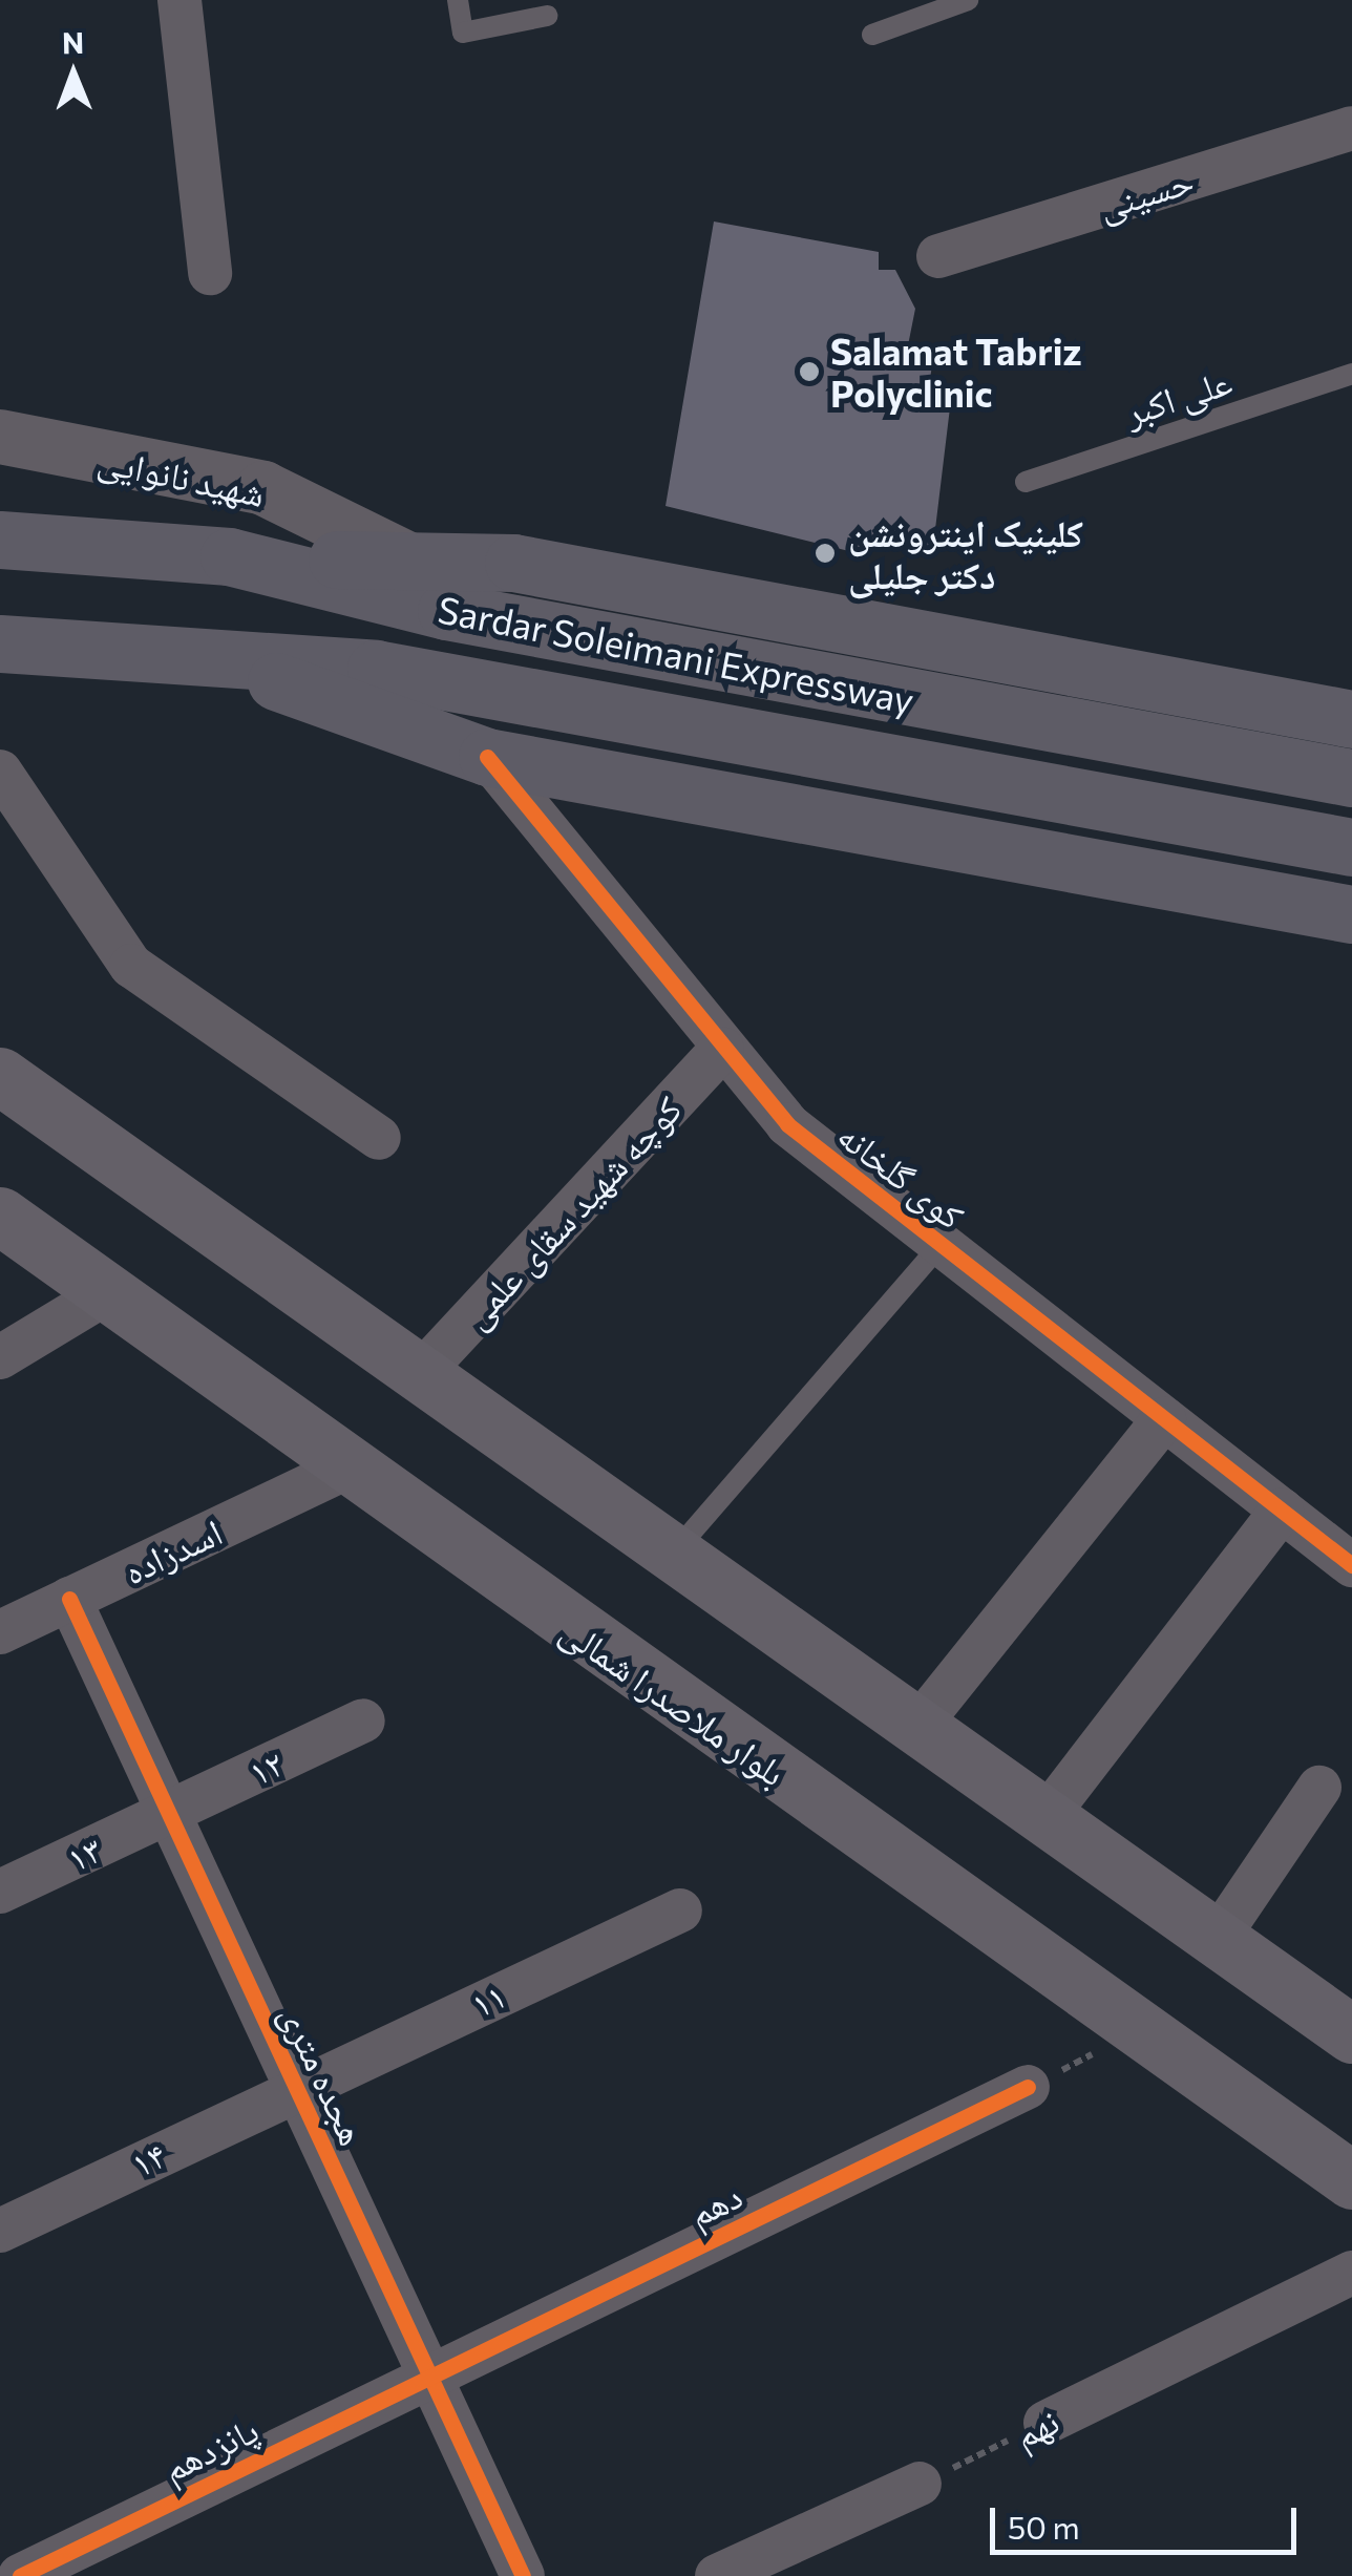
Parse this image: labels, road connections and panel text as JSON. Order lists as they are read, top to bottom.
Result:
{
  "streets": {
    "highway": ["Sardar Soleimani Expressway"],
    "main road": ["بلوار ملاصدرا شمالی"],
    "street": [
      "حسینی",
      "شهید نانوایی",
      "کوی گلخانه",
      "کوچه شهید سقای علمی",
      "اسدزاده",
      "۱۲",
      "۱۳",
      "۱۱",
      "هجده متری",
      "۱۴",
      "دهم",
      "نهم",
      "پانزدهم"
    ],
    "lane": ["علی اکبر"]
  },
  "crossings": [
    ["کوی گلخانه", "کوچه شهید سقای علمی"],
    ["اسدزاده", "بلوار ملاصدرا شمالی"],
    ["اسدزاده", "هجده متری"],
    ["۱۲", "۱۳"],
    ["۱۲", "هجده متری"],
    ["۱۳", "هجده متری"],
    ["۱۱", "هجده متری"],
    ["۱۱", "۱۴"],
    ["هجده متری", "۱۴"],
    ["هجده متری", "دهم"],
    ["هجده متری", "پانزدهم"],
    ["دهم", "پانزدهم"]
  ],
  "places": ["Salamat Tabriz Polyclinic", "کلینیک اینترونشن دکتر جلیلی"],
  "scale_bar": "50 m",
  "north": "top"
}
